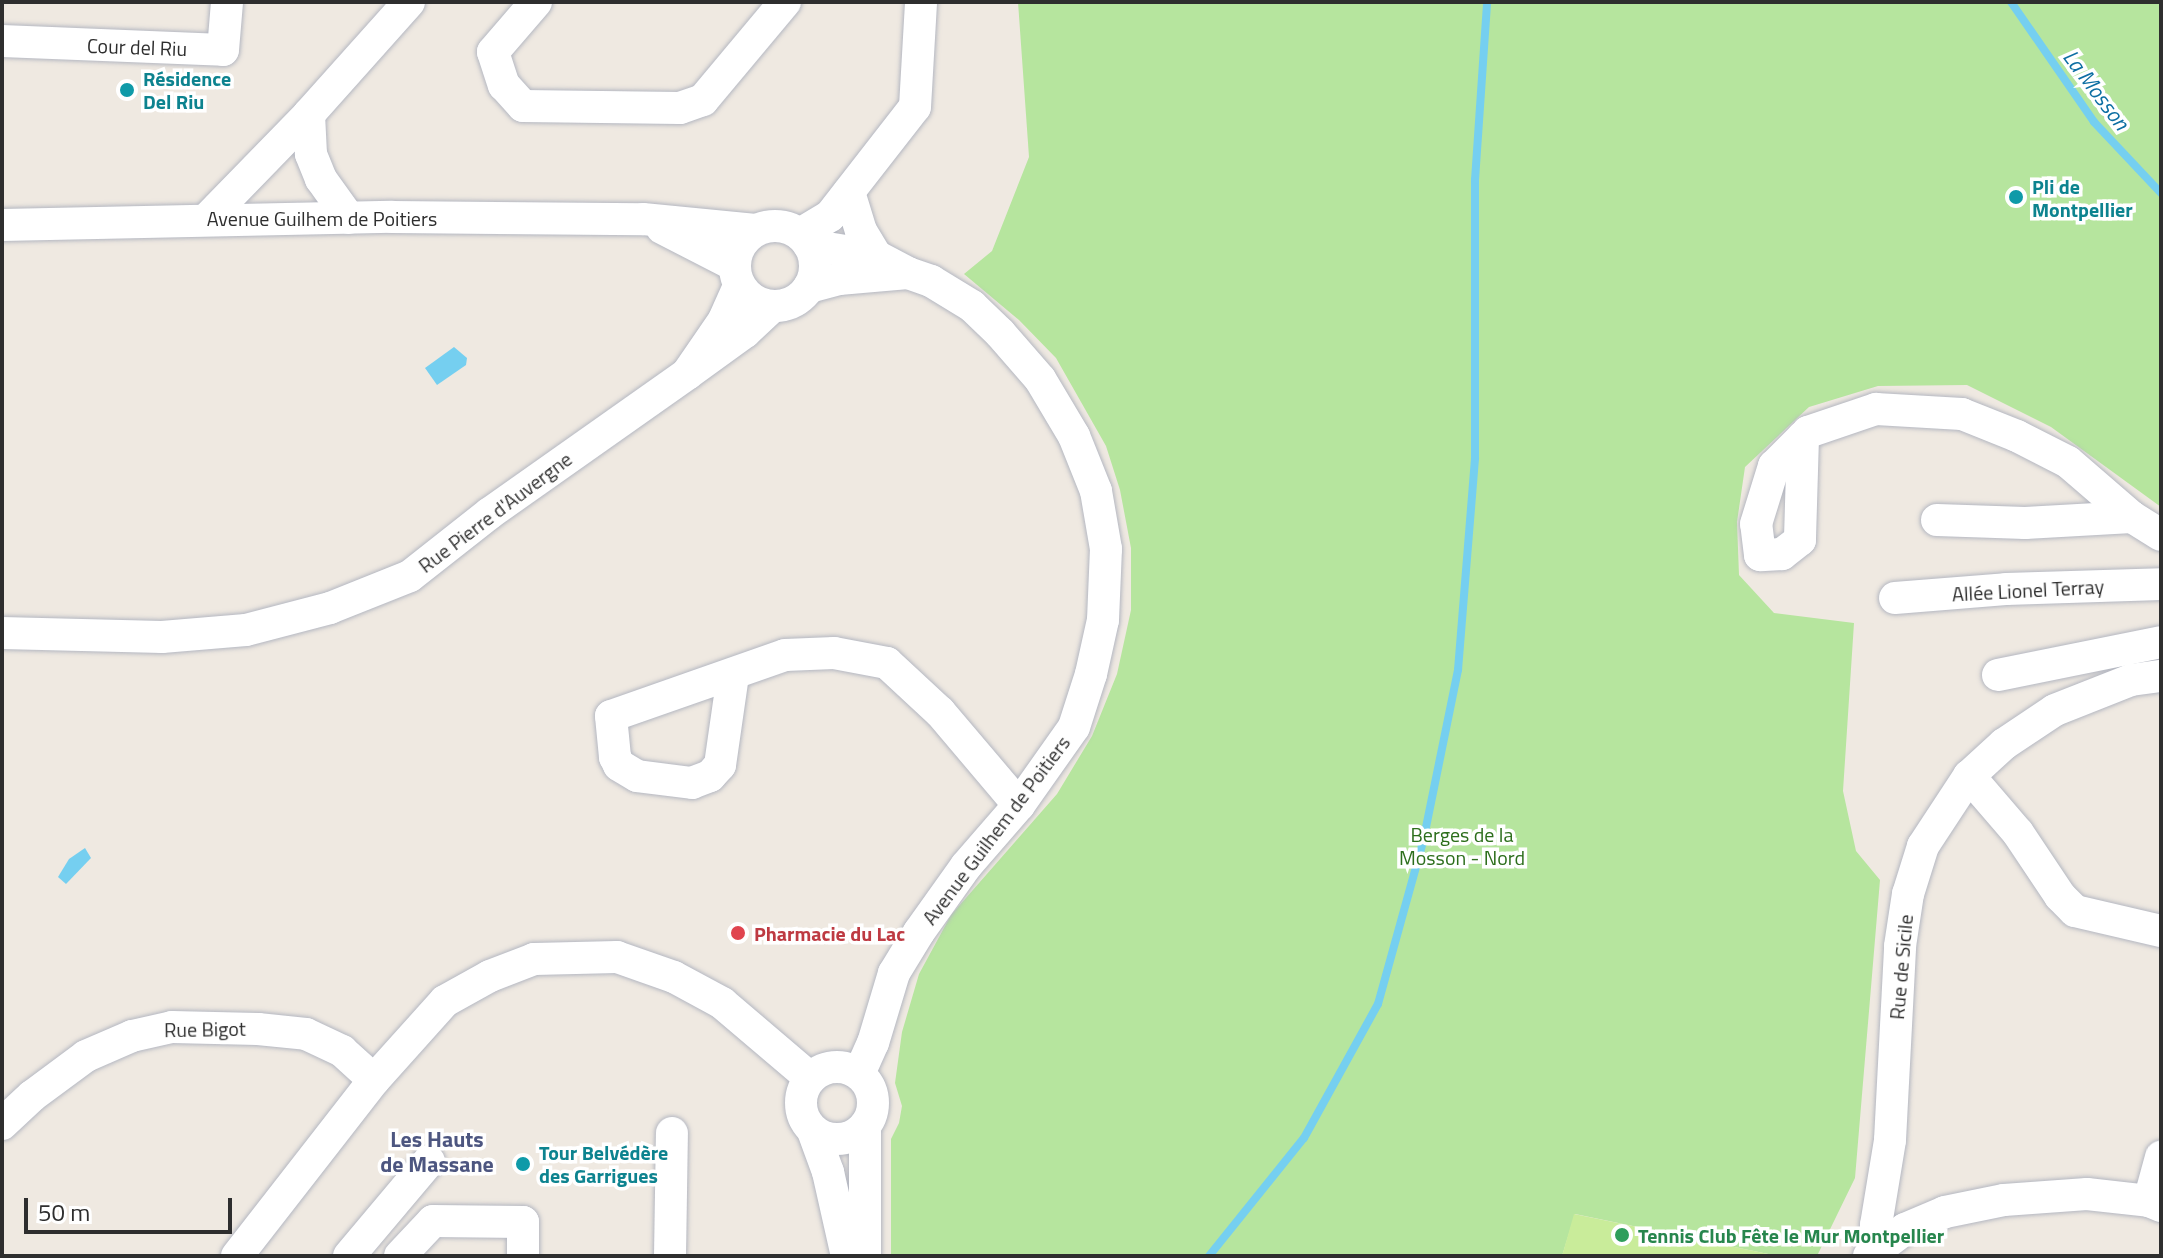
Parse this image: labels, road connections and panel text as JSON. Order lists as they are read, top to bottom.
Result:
{
  "streets": {
    "street": [
      "Cour del Riu",
      "Avenue Guilhem de Poitiers",
      "Rue Pierre d'Auvergne",
      "Allée Lionel Terray",
      "Rue de Sicile",
      "Rue Bigot"
    ]
  },
  "crossings": [
    ["Avenue Guilhem de Poitiers", "Rue Pierre d'Auvergne"]
  ],
  "districts": ["Les Hauts de Massane"],
  "water": ["La Mosson"],
  "parks": ["Berges de la Mosson - Nord"],
  "places": [
    "Résidence Del Riu",
    "Pli de Montpellier",
    "Pharmacie du Lac",
    "Tour Belvédère des Garrigues",
    "Tennis Club Fête le Mur Montpellier"
  ],
  "scale_bar": "50 m"
}
